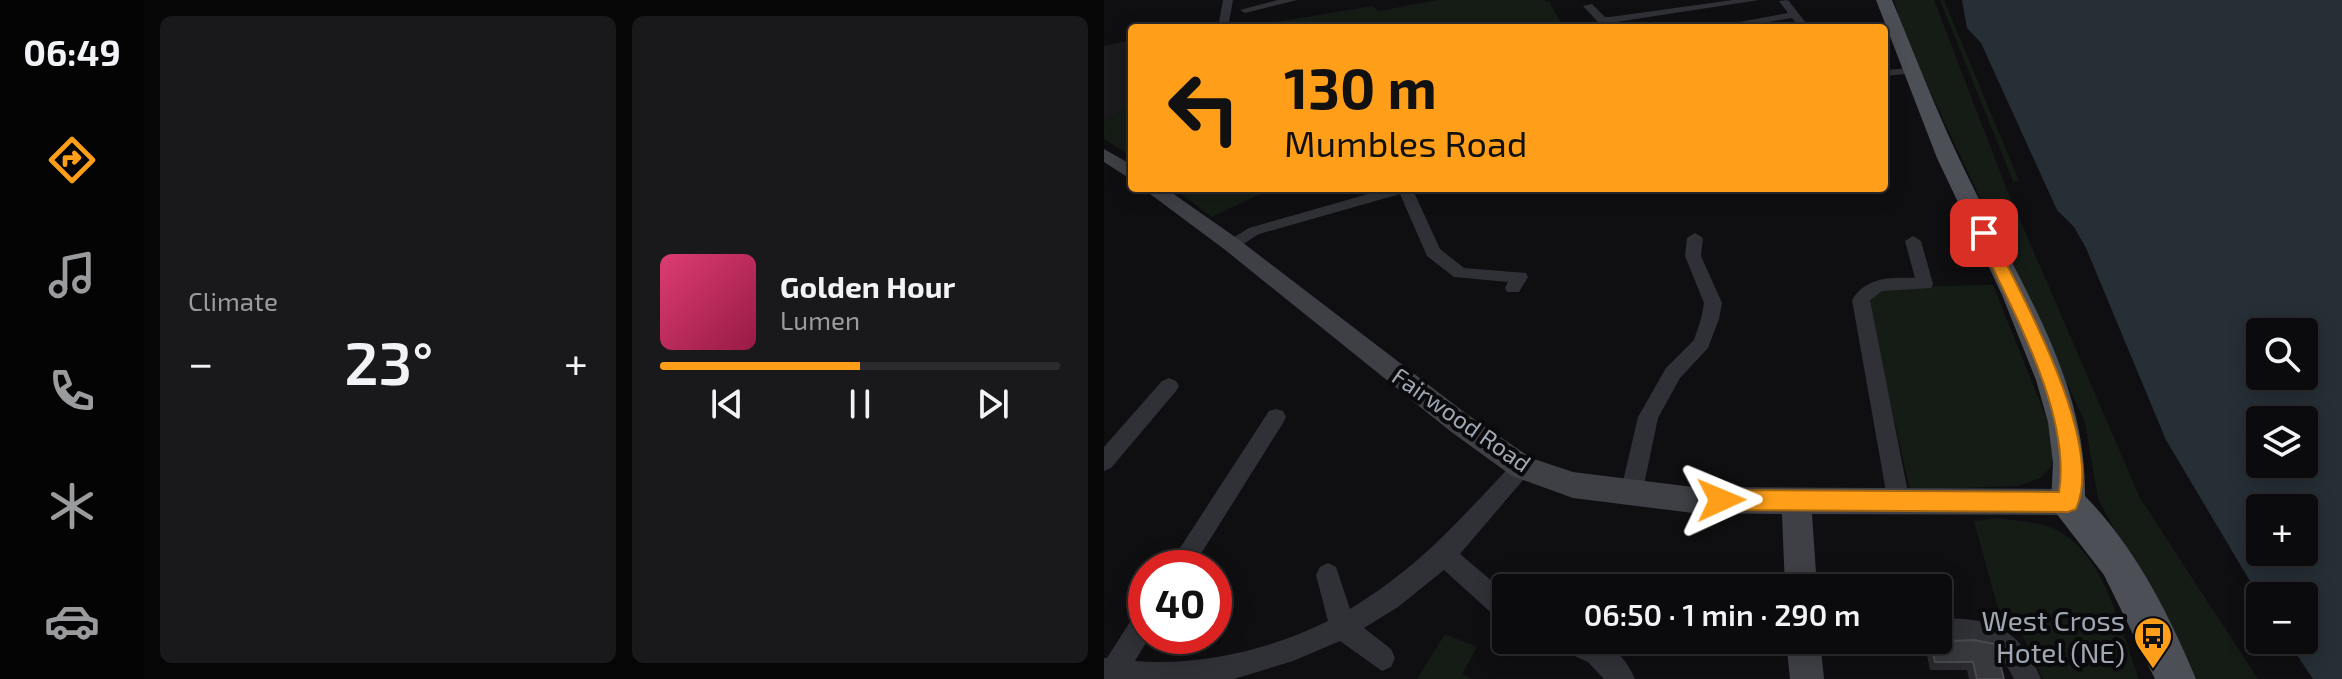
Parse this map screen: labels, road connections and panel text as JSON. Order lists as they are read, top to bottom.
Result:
{
  "streets": {
    "street": ["Fairwood Road"]
  },
  "places": {
    "bus stop": ["West Cross Hotel (NE)"]
  },
  "page": {
    "tabs": "06:49",
    "tile": "Climate",
    "turn": ["130 m", "Mumbles Road"],
    "song": ["Golden Hour", "Lumen"],
    "map_buttons": ["+", "−"],
    "heat": ["−", "23°", "+"],
    "limit": "40",
    "trip": "06:50 · 1 min · 290 m"
  }
}
